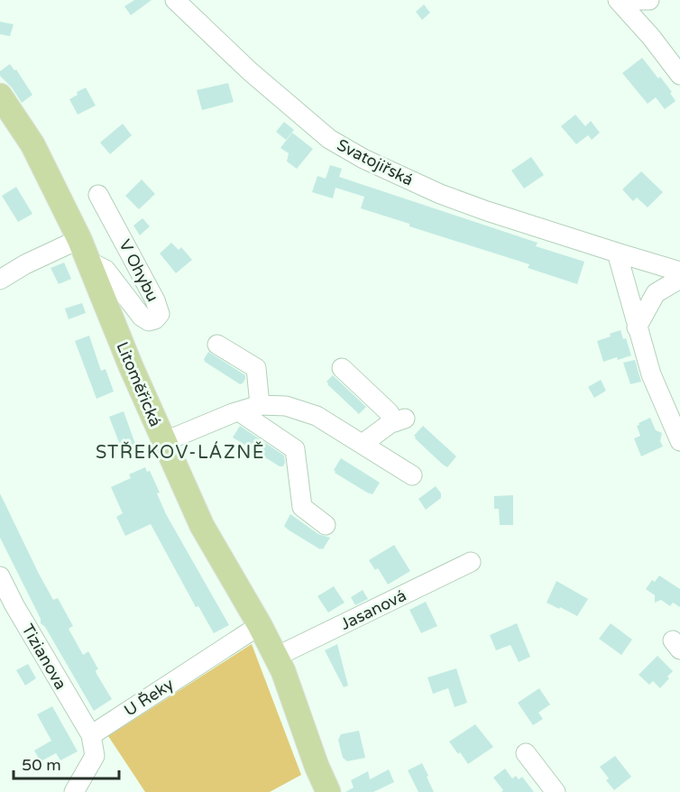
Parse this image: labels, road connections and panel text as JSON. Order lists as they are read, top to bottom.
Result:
{
  "streets": {
    "main road": ["Litoměřická"],
    "street": [
      "Svatojiřská",
      "V Ohybu",
      "Jasanová",
      "Tizianova",
      "U Řeky"
    ]
  },
  "crossings": [
    ["V Ohybu", "Litoměřická"],
    ["Litoměřická", "Jasanová"],
    ["Litoměřická", "U Řeky"],
    ["Tizianova", "U Řeky"]
  ],
  "districts": ["STŘEKOV-LÁZNĚ"],
  "scale_bar": "50 m"
}
